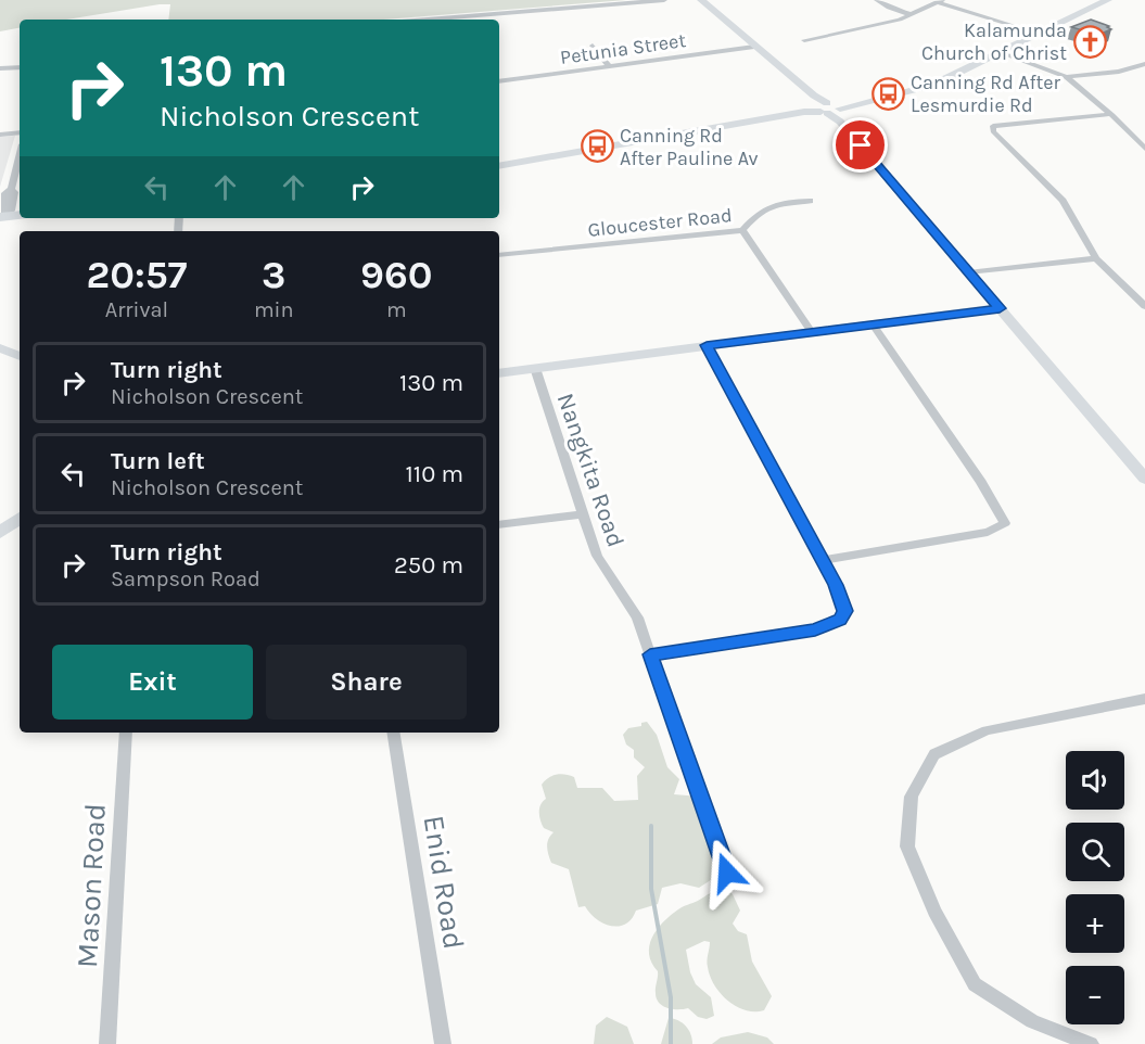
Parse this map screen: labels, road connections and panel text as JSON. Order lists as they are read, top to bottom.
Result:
{
  "streets": {
    "street": [
      "Petunia Street",
      "Gloucester Road",
      "Nangkita Road",
      "Enid Road",
      "Mason Road"
    ]
  },
  "places": {
    "church": ["Kalamunda Church of Christ"],
    "bus stop": ["Canning Rd After Lesmurdie Rd", "Canning Rd After Pauline Av"]
  },
  "page": {
    "turn": ["130 m", "Nicholson Crescent"],
    "eta": [
      "20:57",
      "Arrival",
      "3",
      "min",
      "960",
      "m"
    ],
    "list": [
      {
        "name": "Turn right",
        "note": "Nicholson Crescent",
        "value": "130 m"
      },
      {
        "name": "Turn left",
        "note": "Nicholson Crescent",
        "value": "110 m"
      },
      {
        "name": "Turn right",
        "note": "Sampson Road",
        "value": "250 m"
      }
    ],
    "buttons": ["Exit", "Share"],
    "map_buttons": ["+", "−"]
  }
}
